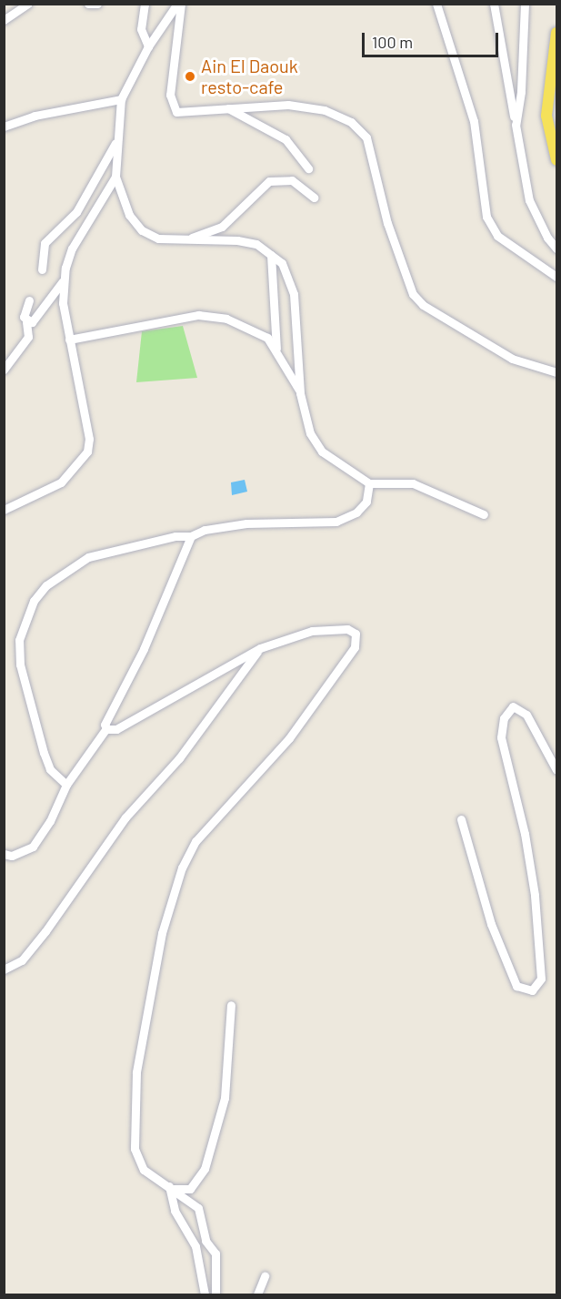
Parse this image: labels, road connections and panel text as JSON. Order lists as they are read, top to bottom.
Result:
{
  "places": ["Ain El Daouk resto-cafe"],
  "scale_bar": "100 m"
}
